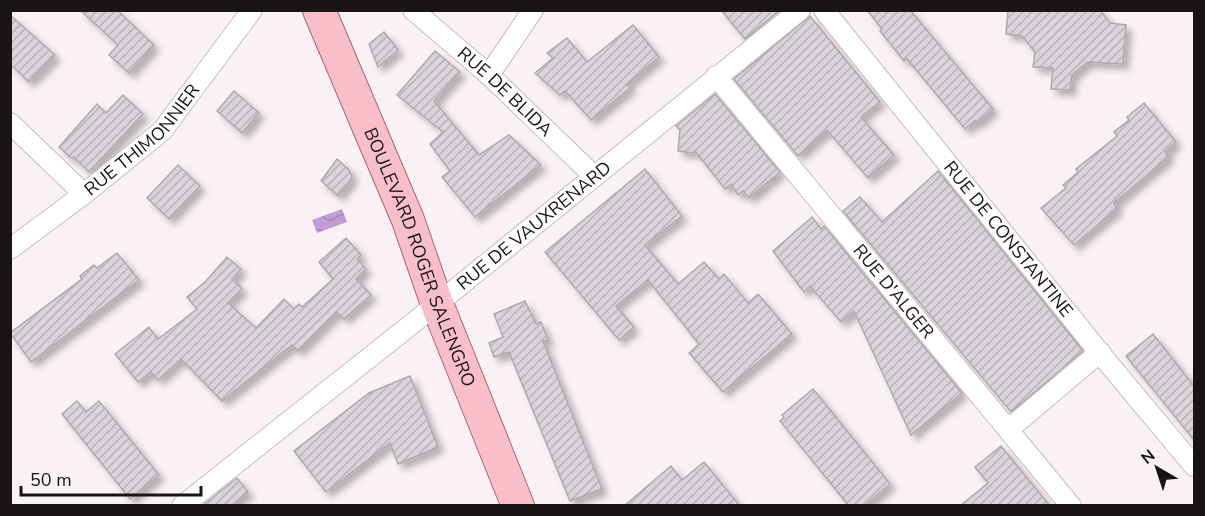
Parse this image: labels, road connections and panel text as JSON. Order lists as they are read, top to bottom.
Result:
{
  "streets": {
    "main road": ["BOULEVARD ROGER SALENGRO"],
    "street": [
      "RUE DE BLIDA",
      "RUE THIMONNIER",
      "RUE DE VAUXRENARD",
      "RUE DE CONSTANTINE",
      "RUE D'ALGER"
    ]
  },
  "crossings": [
    ["RUE DE BLIDA", "RUE DE VAUXRENARD"],
    ["RUE DE VAUXRENARD", "BOULEVARD ROGER SALENGRO"],
    ["RUE DE VAUXRENARD", "RUE D'ALGER"]
  ],
  "scale_bar": "50 m",
  "north": "top left"
}
